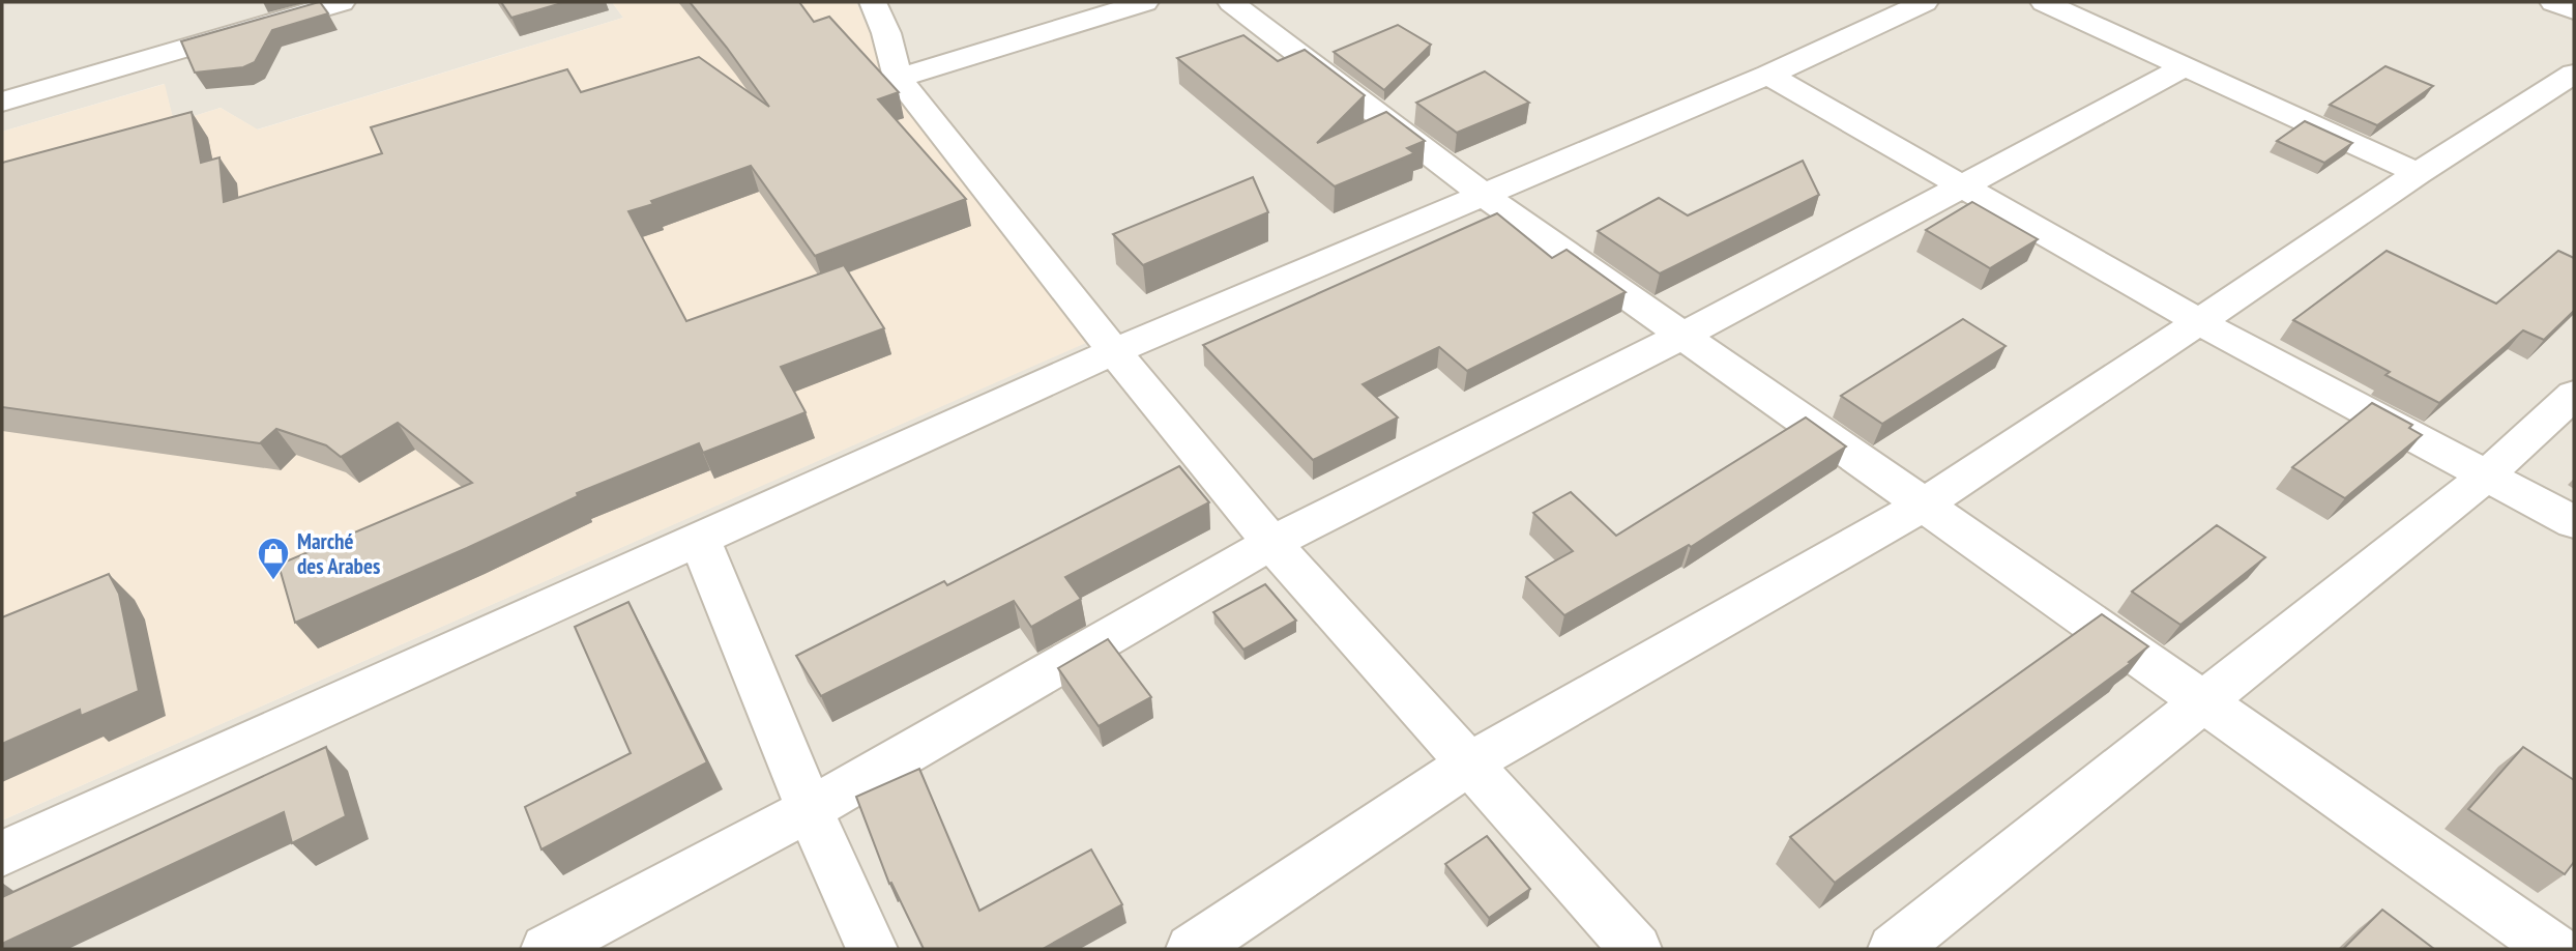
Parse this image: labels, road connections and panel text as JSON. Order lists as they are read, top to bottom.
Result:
{
  "places": {
    "shop": ["Marché des Arabes"]
  }
}
